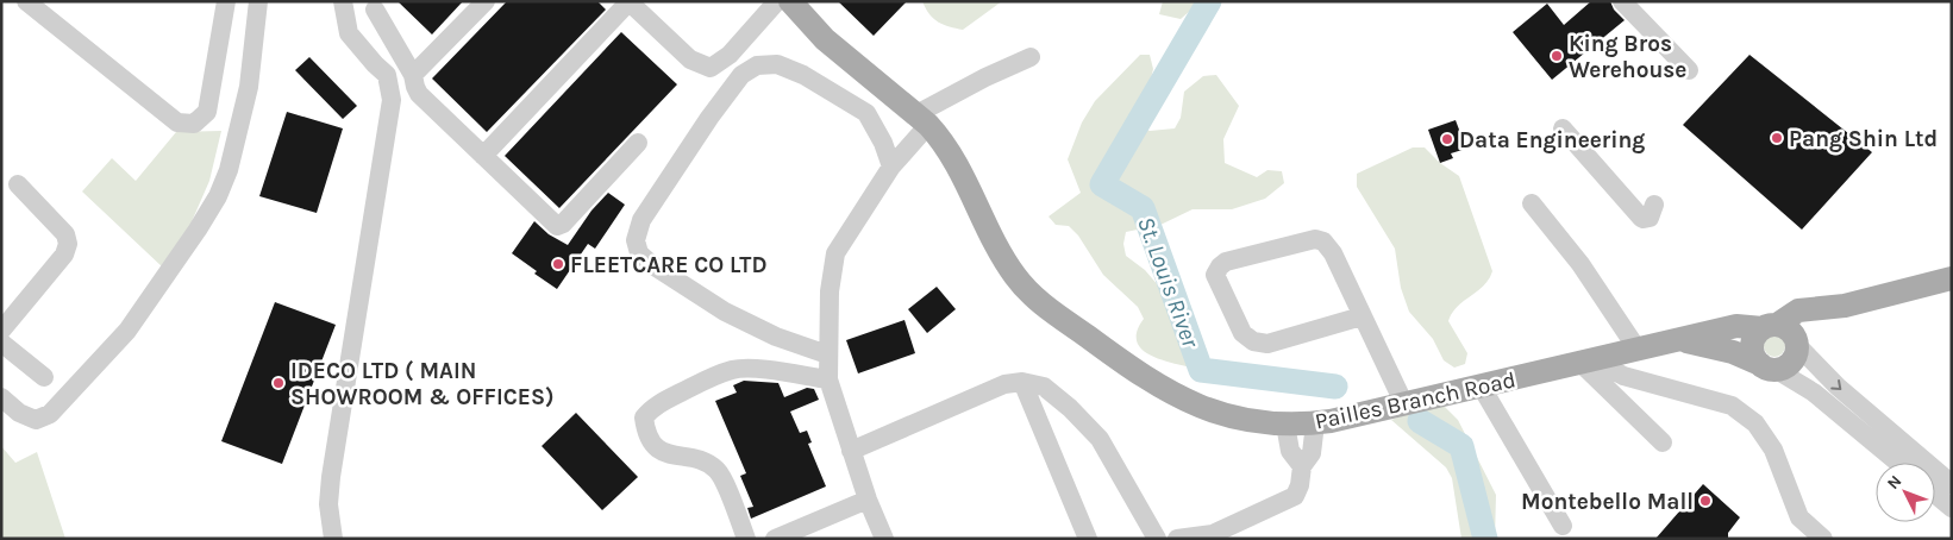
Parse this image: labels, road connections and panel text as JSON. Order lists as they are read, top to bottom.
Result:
{
  "streets": {
    "main road": ["Pailles Branch Road"]
  },
  "water": ["St. Louis River"],
  "places": [
    "King Bros Werehouse",
    "Pang Shin Ltd",
    "Data Engineering",
    "FLEETCARE CO LTD",
    "IDECO LTD ( MAIN SHOWROOM & OFFICES)",
    "Montebello Mall"
  ],
  "north": "top left"
}
